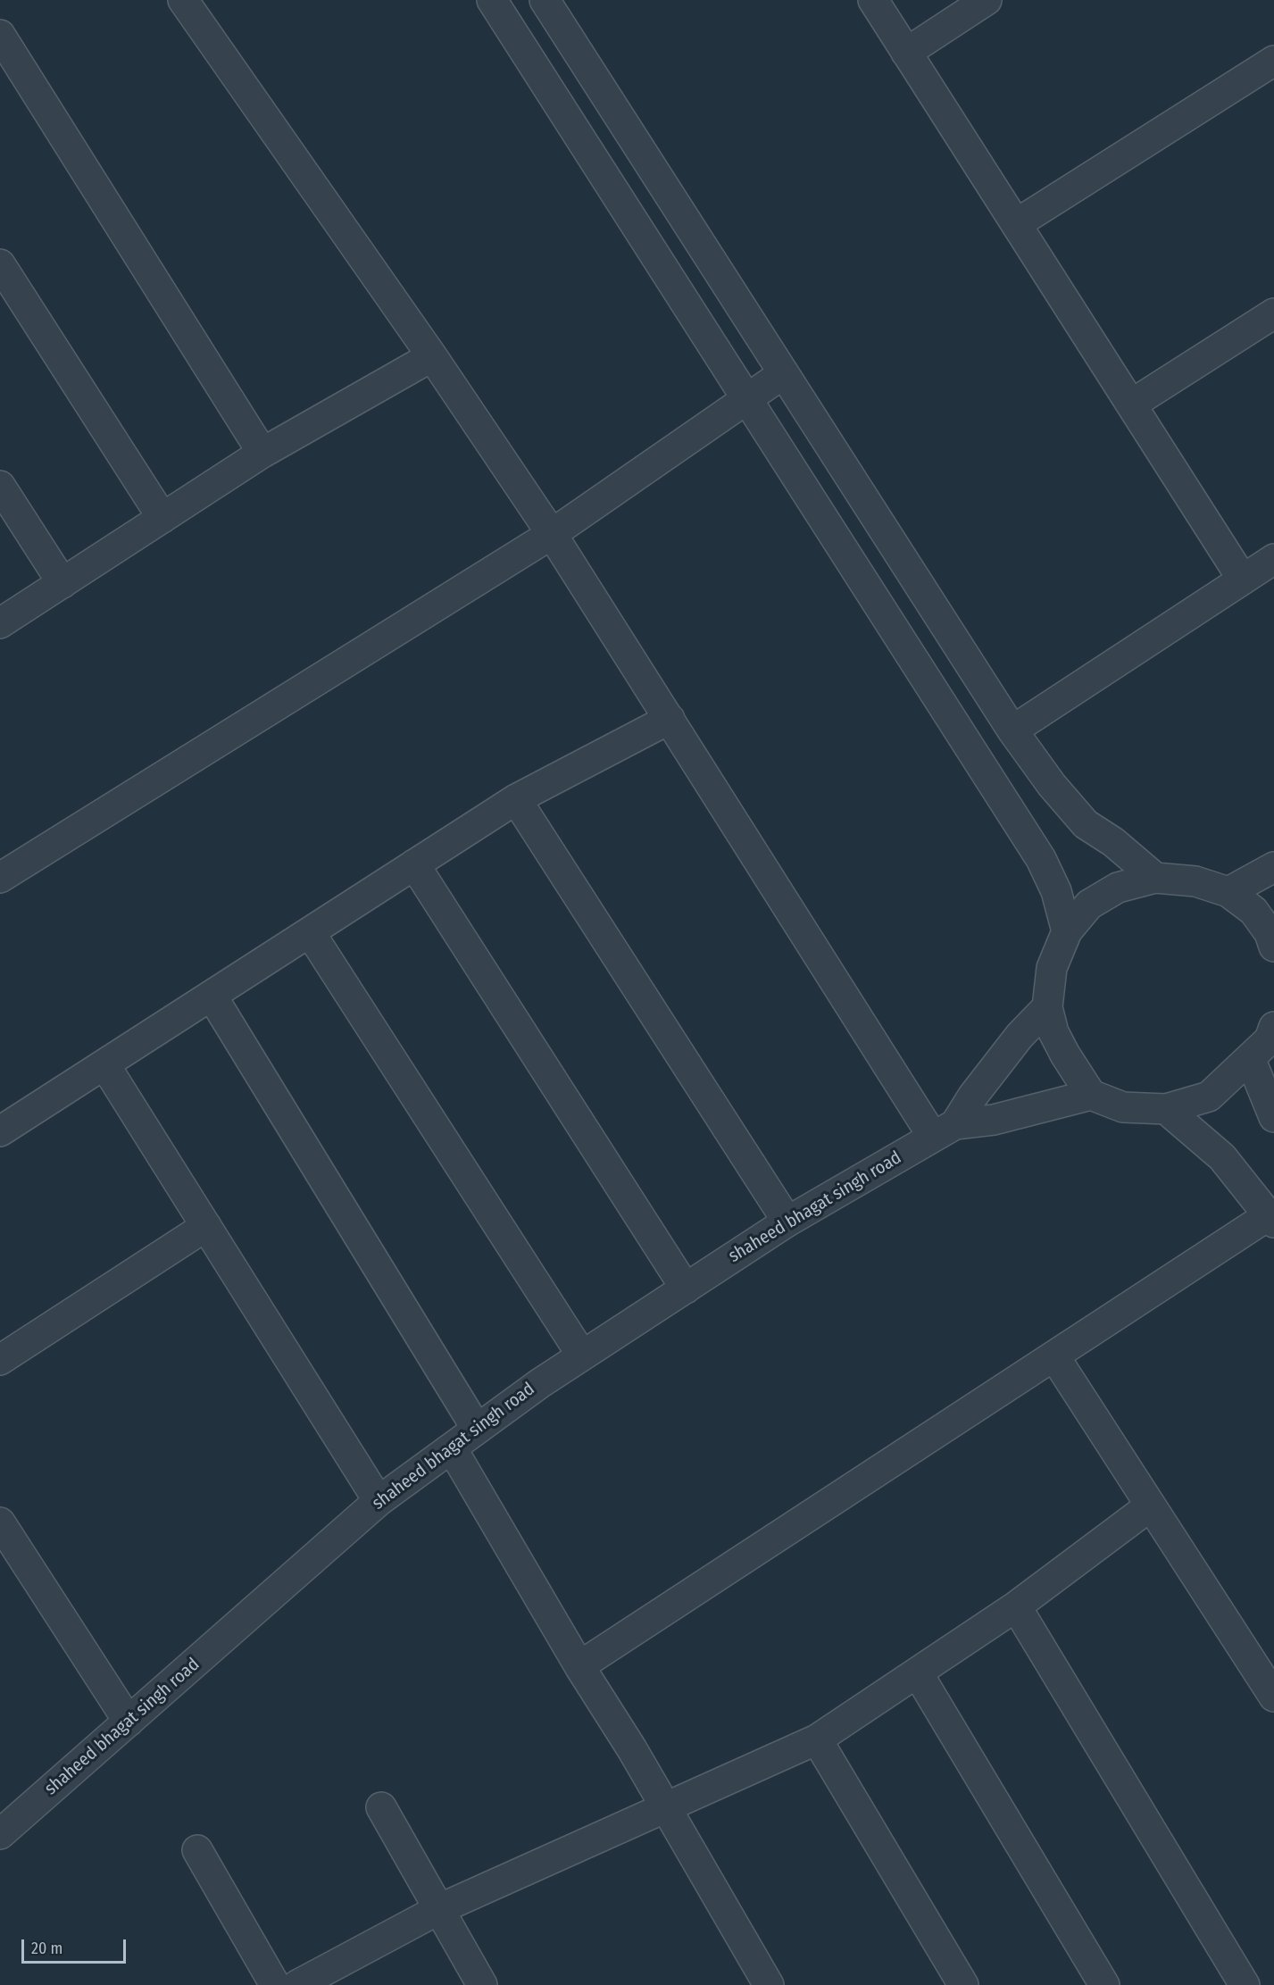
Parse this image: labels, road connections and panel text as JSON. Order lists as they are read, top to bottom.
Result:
{
  "streets": {
    "street": ["shaheed bhagat singh road"]
  },
  "scale_bar": "20 m"
}
